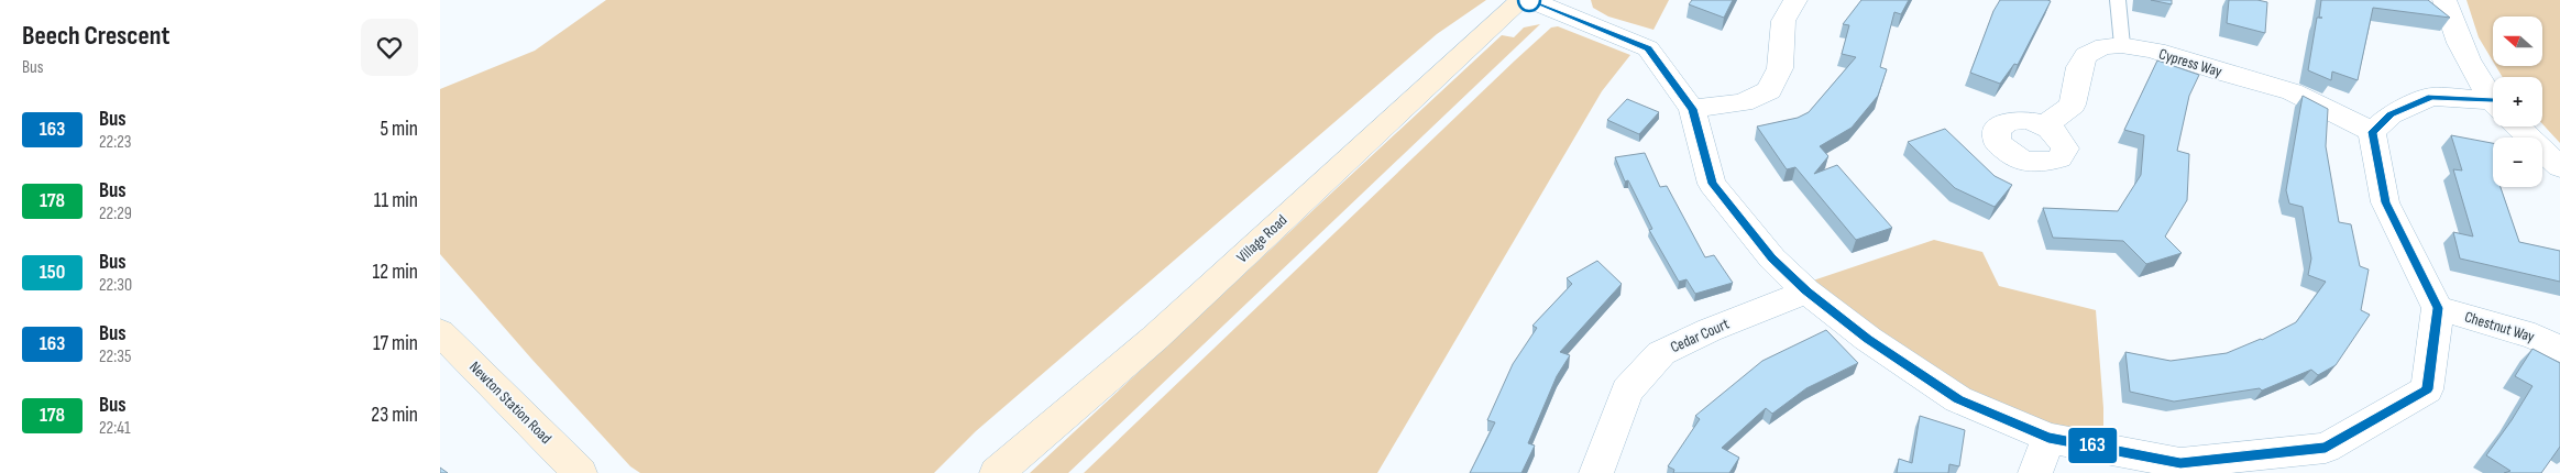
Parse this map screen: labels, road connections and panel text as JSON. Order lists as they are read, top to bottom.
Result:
{
  "streets": {
    "street": [
      "Cypress Way",
      "Village Road",
      "Chestnut Way",
      "Cedar Court",
      "Newton Station Road"
    ]
  },
  "lines": ["bus line 163"],
  "north": "left",
  "page": {
    "heading": ["Beech Crescent", "Bus"],
    "on_map": "163",
    "map_buttons": ["+", "−"],
    "list": [
      {
        "mark": "163",
        "name": "Bus",
        "note": "22:23",
        "value": "5 min"
      },
      {
        "mark": "178",
        "name": "Bus",
        "note": "22:29",
        "value": "11 min"
      },
      {
        "mark": "150",
        "name": "Bus",
        "note": "22:30",
        "value": "12 min"
      },
      {
        "mark": "163",
        "name": "Bus",
        "note": "22:35",
        "value": "17 min"
      },
      {
        "mark": "178",
        "name": "Bus",
        "note": "22:41",
        "value": "23 min"
      }
    ]
  }
}
